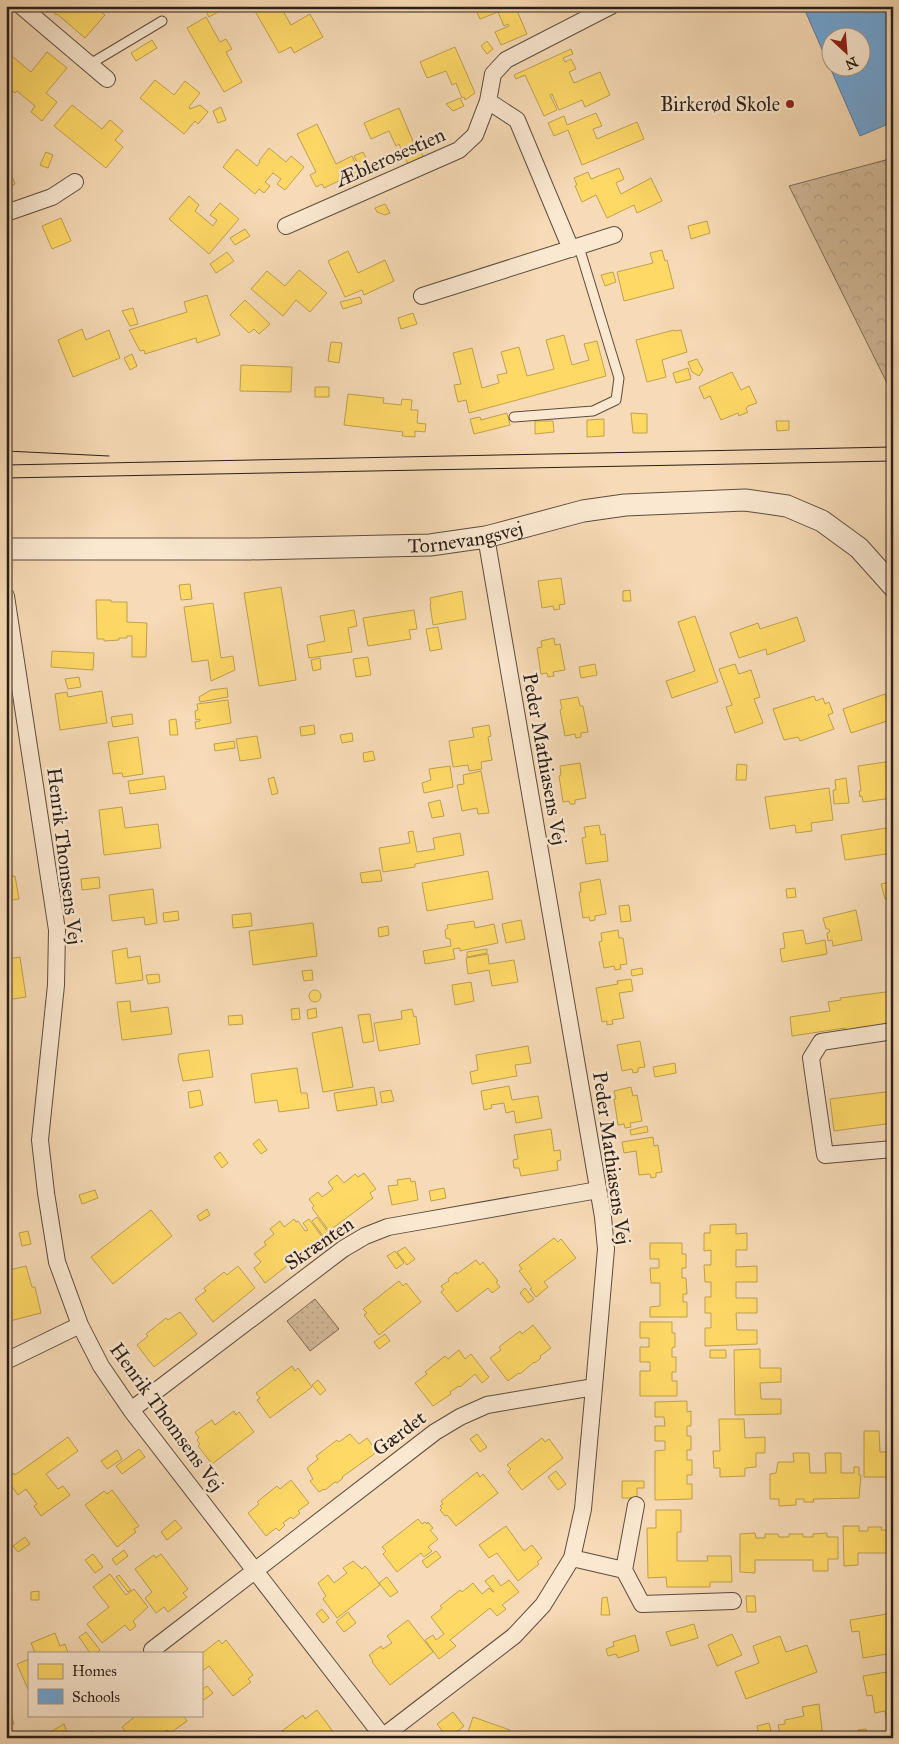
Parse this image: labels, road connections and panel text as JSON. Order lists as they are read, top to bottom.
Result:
{
  "streets": {
    "street": [
      "Æblerosestien",
      "Tornevangsvej",
      "Peder Mathiasens Vej",
      "Henrik Thomsens Vej",
      "Skrænten",
      "Gærdet"
    ]
  },
  "crossings": [
    ["Tornevangsvej", "Peder Mathiasens Vej"],
    ["Peder Mathiasens Vej", "Henrik Thomsens Vej"],
    ["Peder Mathiasens Vej", "Skrænten"],
    ["Peder Mathiasens Vej", "Gærdet"],
    ["Henrik Thomsens Vej", "Skrænten"],
    ["Henrik Thomsens Vej", "Gærdet"]
  ],
  "places": ["Birkerød Skole"],
  "legend": ["Homes", "Schools"],
  "north": "bottom right"
}
